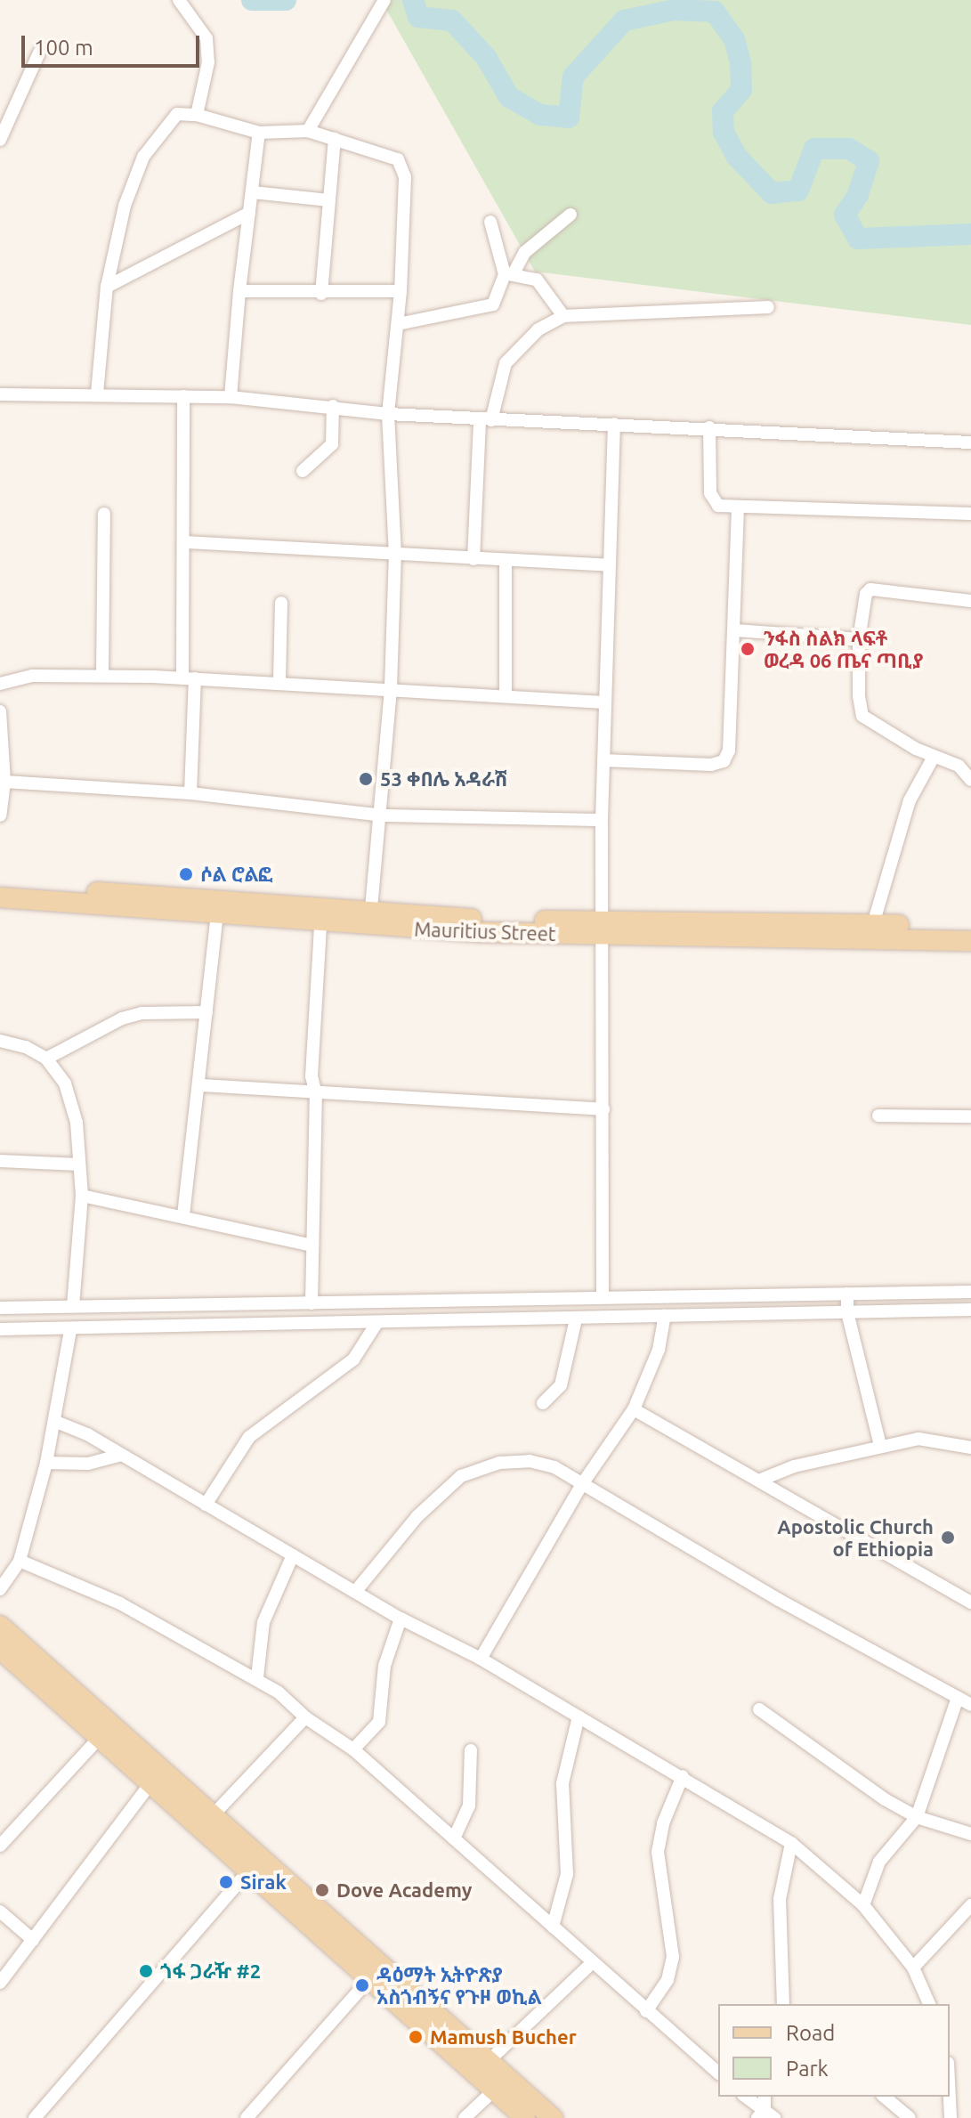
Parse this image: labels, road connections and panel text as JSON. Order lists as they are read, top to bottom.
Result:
{
  "streets": {
    "main road": ["Mauritius Street"]
  },
  "places": [
    "ንፋስ ስልክ ላፍቶ ወረዳ 06 ጤና ጣቢያ",
    "53 ቀበሌ አዳራሽ",
    "ሶል ሮልፎ",
    "Apostolic Church of Ethiopia",
    "Sirak",
    "Dove Academy",
    "ጎፋ ጋራዥ #2",
    "ዳዕማት ኢትዮጽያ አስጎብኝና የጉዞ ወኪል",
    "Mamush Bucher"
  ],
  "legend": ["Road", "Park"],
  "scale_bar": "100 m"
}
